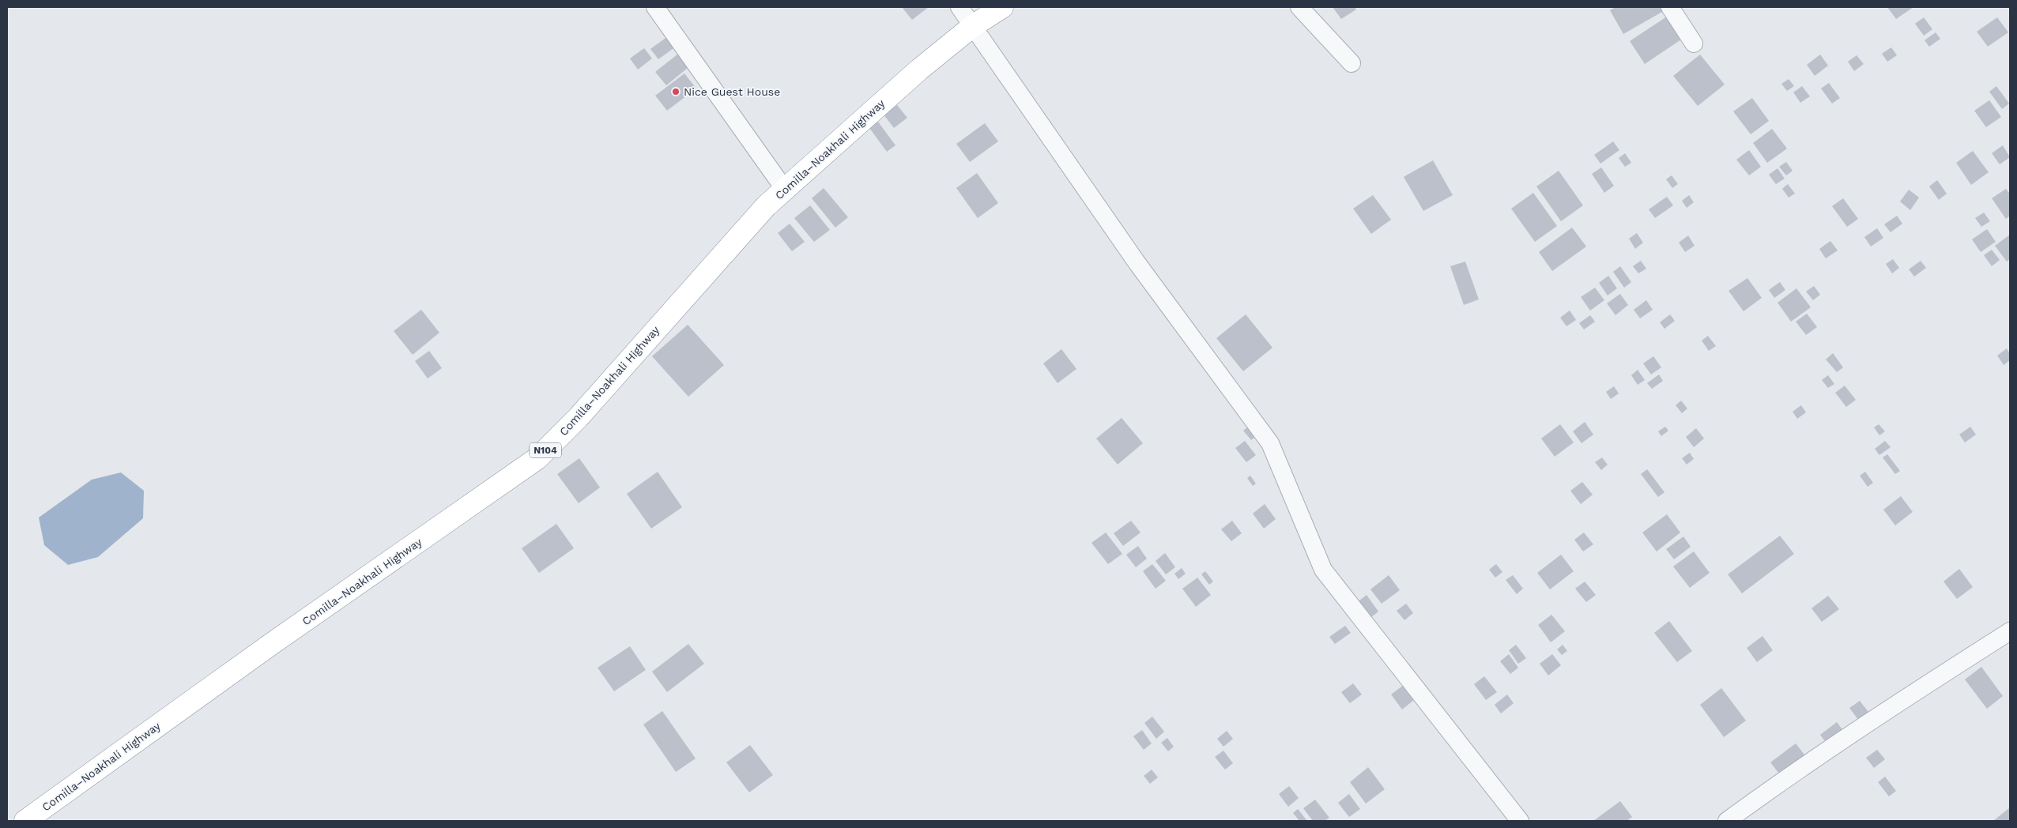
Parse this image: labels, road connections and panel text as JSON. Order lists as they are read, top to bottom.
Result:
{
  "streets": {
    "highway": ["Comilla–Noakhali Highway", "N104"]
  },
  "places": ["Nice Guest House"]
}
